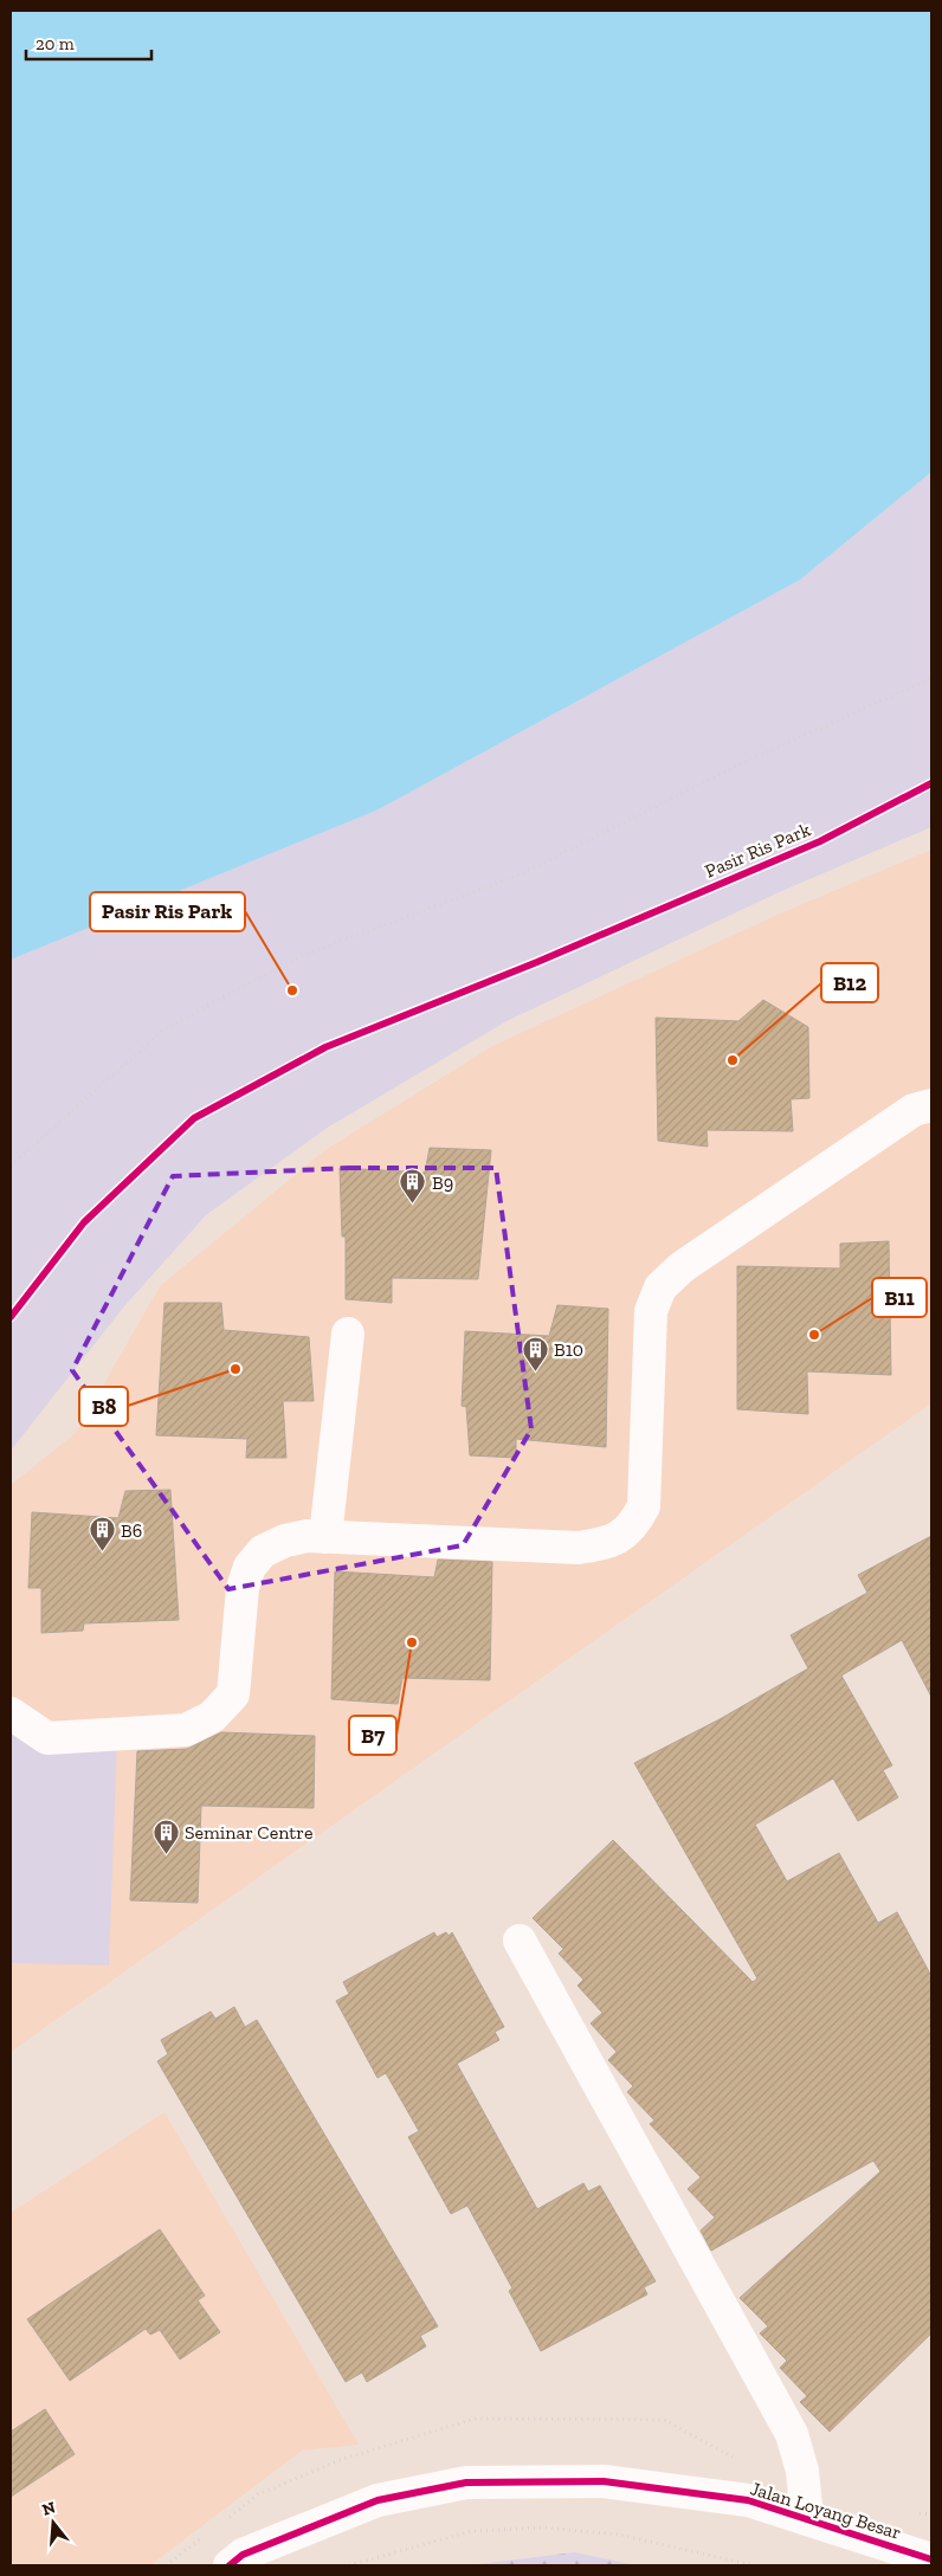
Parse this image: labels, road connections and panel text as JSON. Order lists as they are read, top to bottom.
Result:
{
  "streets": {
    "street": ["Jalan Loyang Besar"],
    "cycle path": ["Pasir Ris Park"]
  },
  "places": {
    "other": [
      "Pasir Ris Park",
      "B12",
      "B11",
      "B8",
      "B7"
    ],
    "building": [
      "B9",
      "B10",
      "B6",
      "Seminar Centre"
    ]
  },
  "scale_bar": "20 m",
  "north": "top"
}
